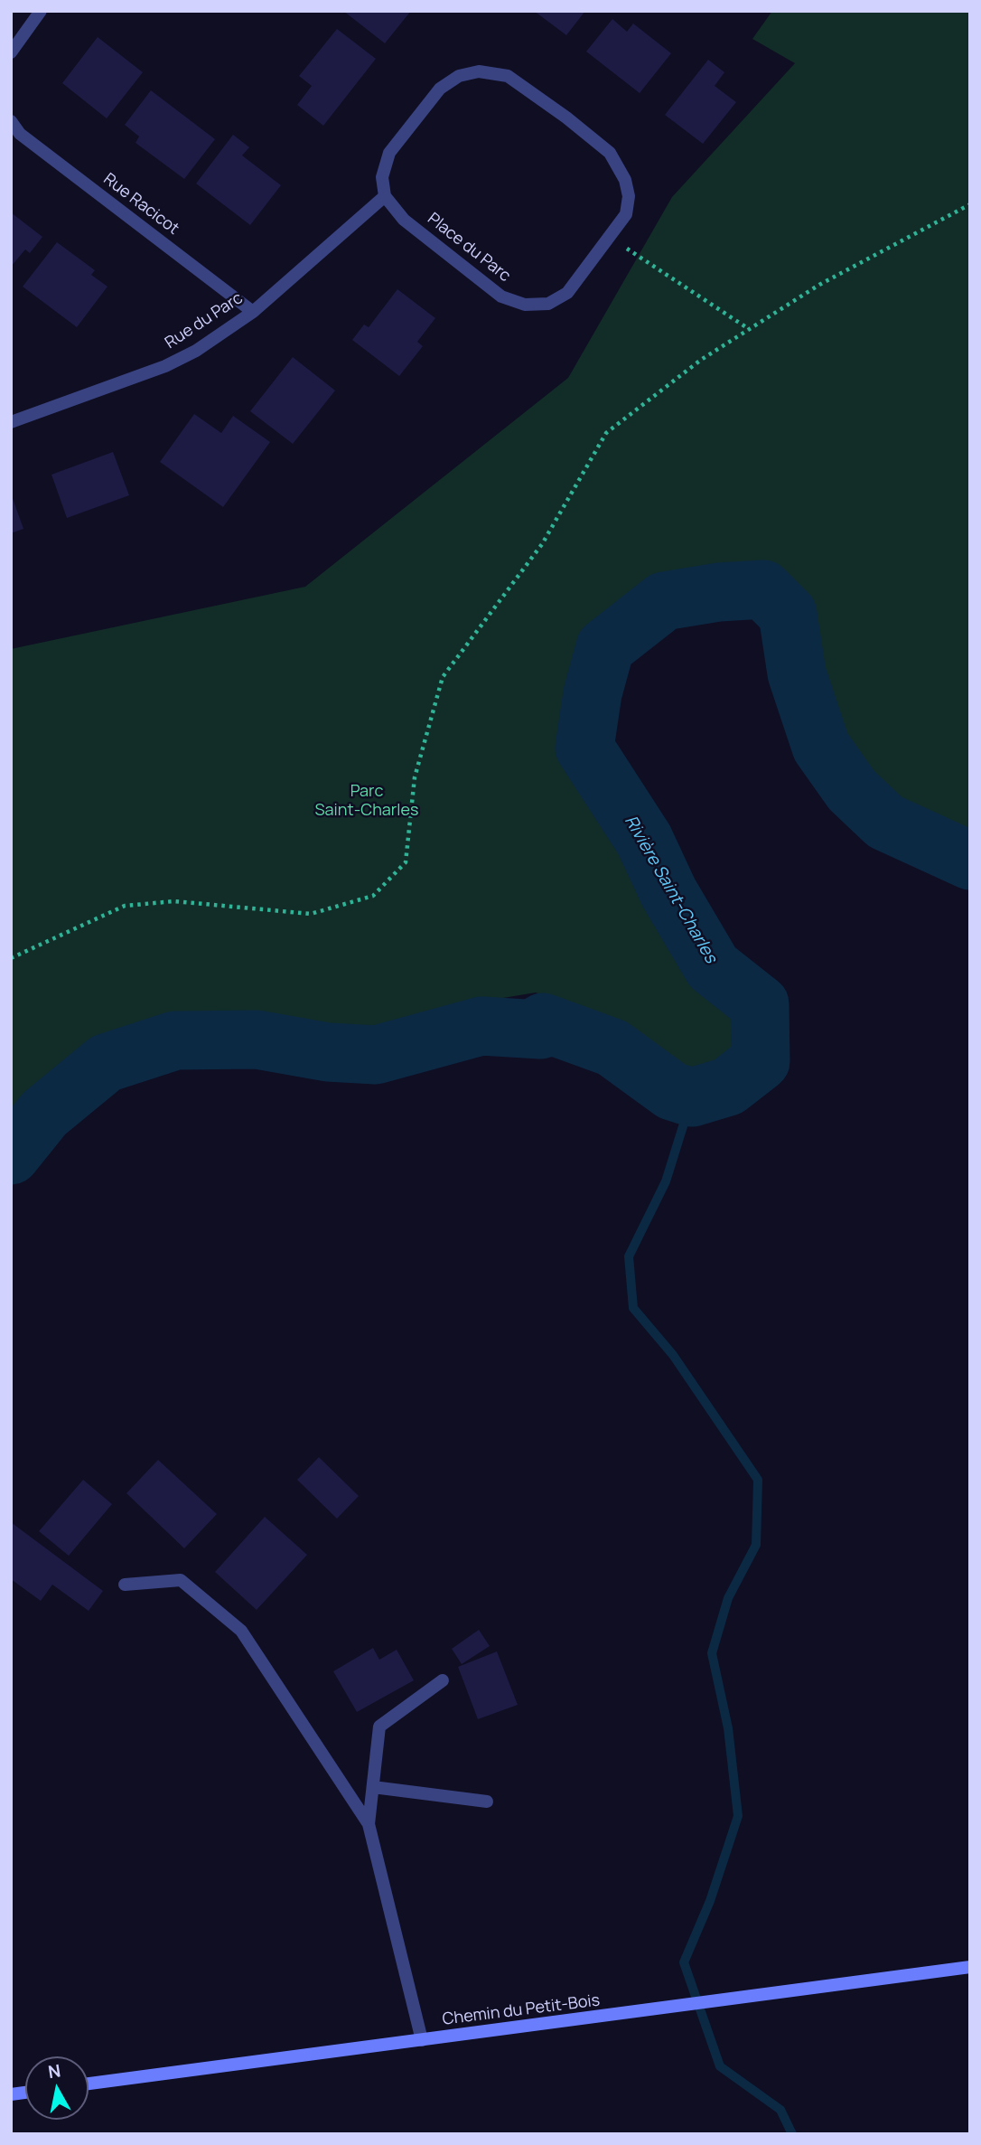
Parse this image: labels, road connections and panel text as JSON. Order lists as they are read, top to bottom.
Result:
{
  "streets": {
    "street": [
      "Rue Racicot",
      "Place du Parc",
      "Rue du Parc",
      "Chemin du Petit-Bois"
    ]
  },
  "crossings": [
    ["Rue Racicot", "Rue du Parc"],
    ["Place du Parc", "Rue du Parc"]
  ],
  "water": ["Rivière Saint-Charles"],
  "parks": ["Parc Saint-Charles"],
  "north": "top"
}
